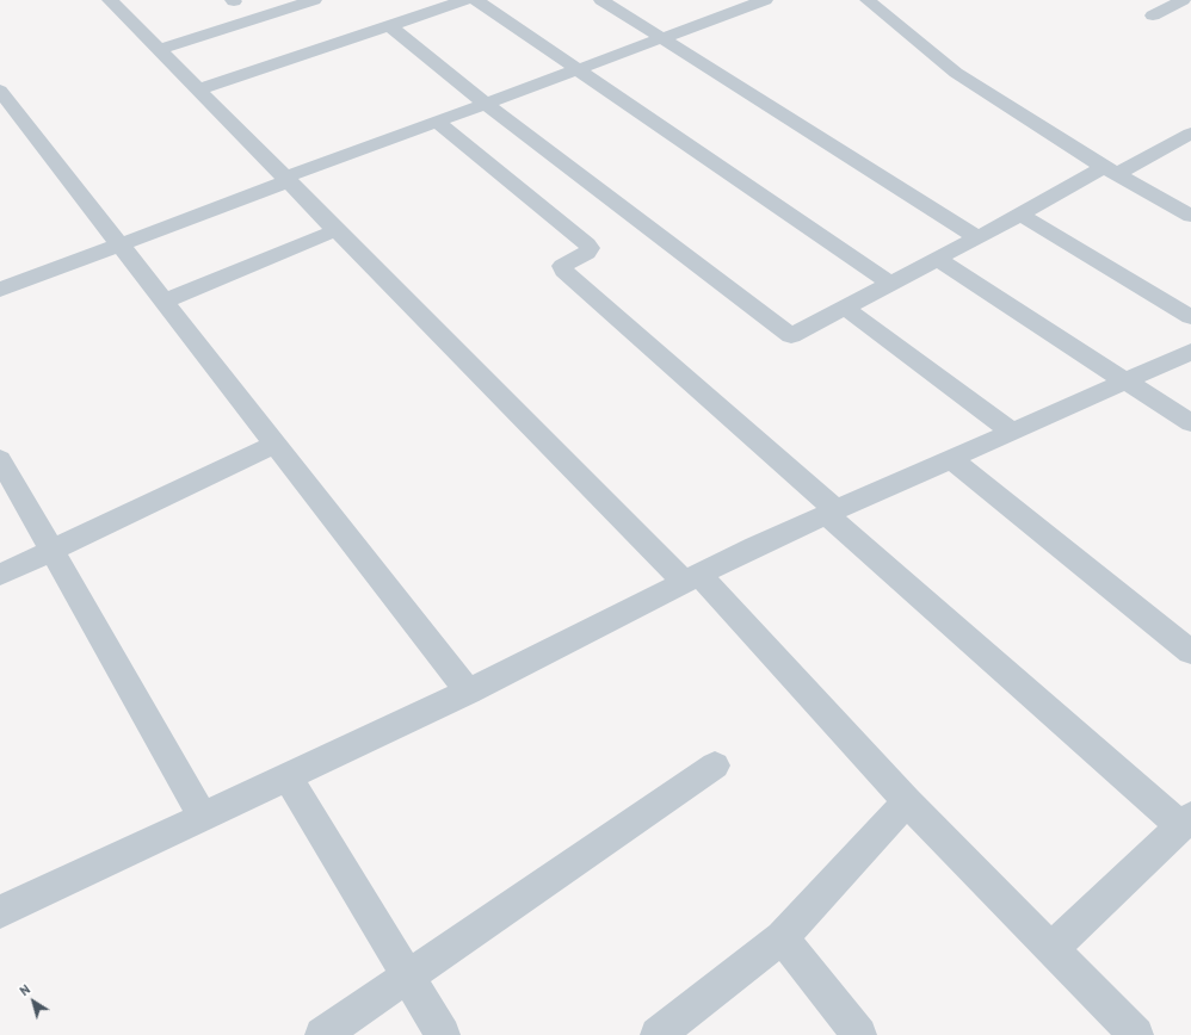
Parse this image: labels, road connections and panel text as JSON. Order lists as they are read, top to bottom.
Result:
{
  "north": "top left"
}
